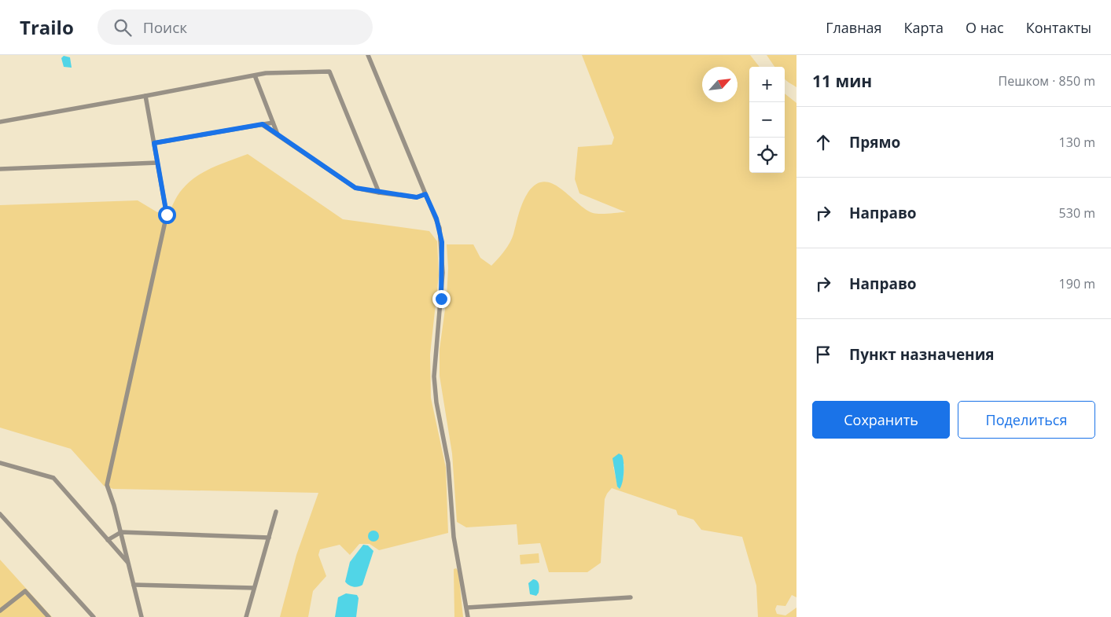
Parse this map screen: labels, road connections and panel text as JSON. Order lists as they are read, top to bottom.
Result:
{
  "north": "top right",
  "page": {
    "header": "Trailo",
    "search": "Поиск",
    "nav": [
      "Главная",
      "Карта",
      "О нас",
      "Контакты"
    ],
    "heading": ["11 мин", "Пешком · 850 m"],
    "map_buttons": ["+", "−"],
    "list": [
      ["Прямо", "130 m"],
      ["Направо", "530 m"],
      ["Направо", "190 m"],
      "Пункт назначения"
    ],
    "buttons": ["Сохранить", "Поделиться"]
  }
}
